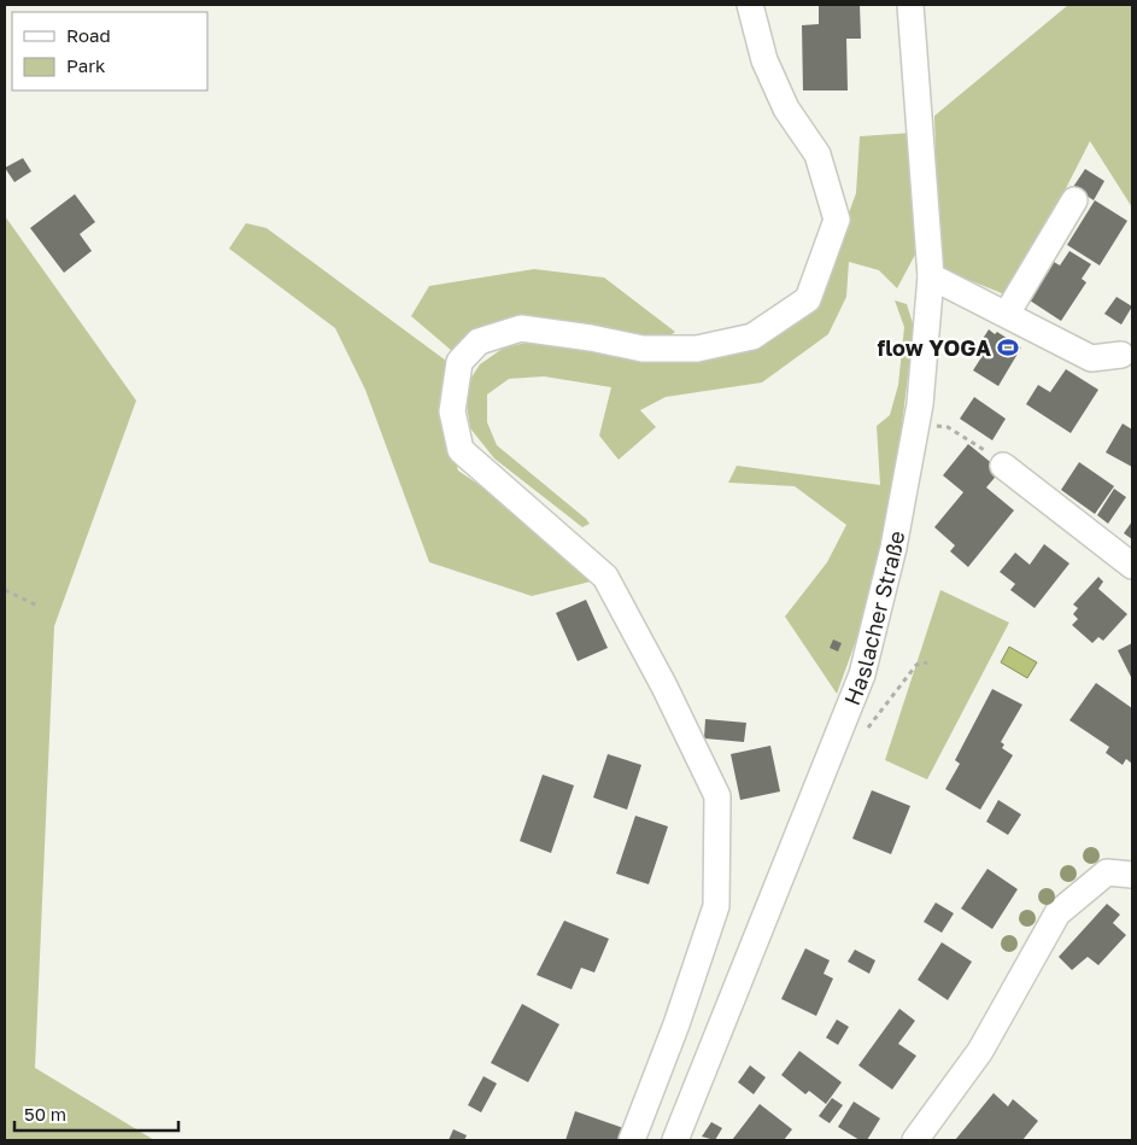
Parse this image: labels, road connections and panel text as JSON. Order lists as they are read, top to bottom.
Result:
{
  "streets": {
    "street": ["Haslacher Straße"]
  },
  "places": {
    "sports": ["flow YOGA"]
  },
  "legend": ["Road", "Park"],
  "scale_bar": "50 m"
}
